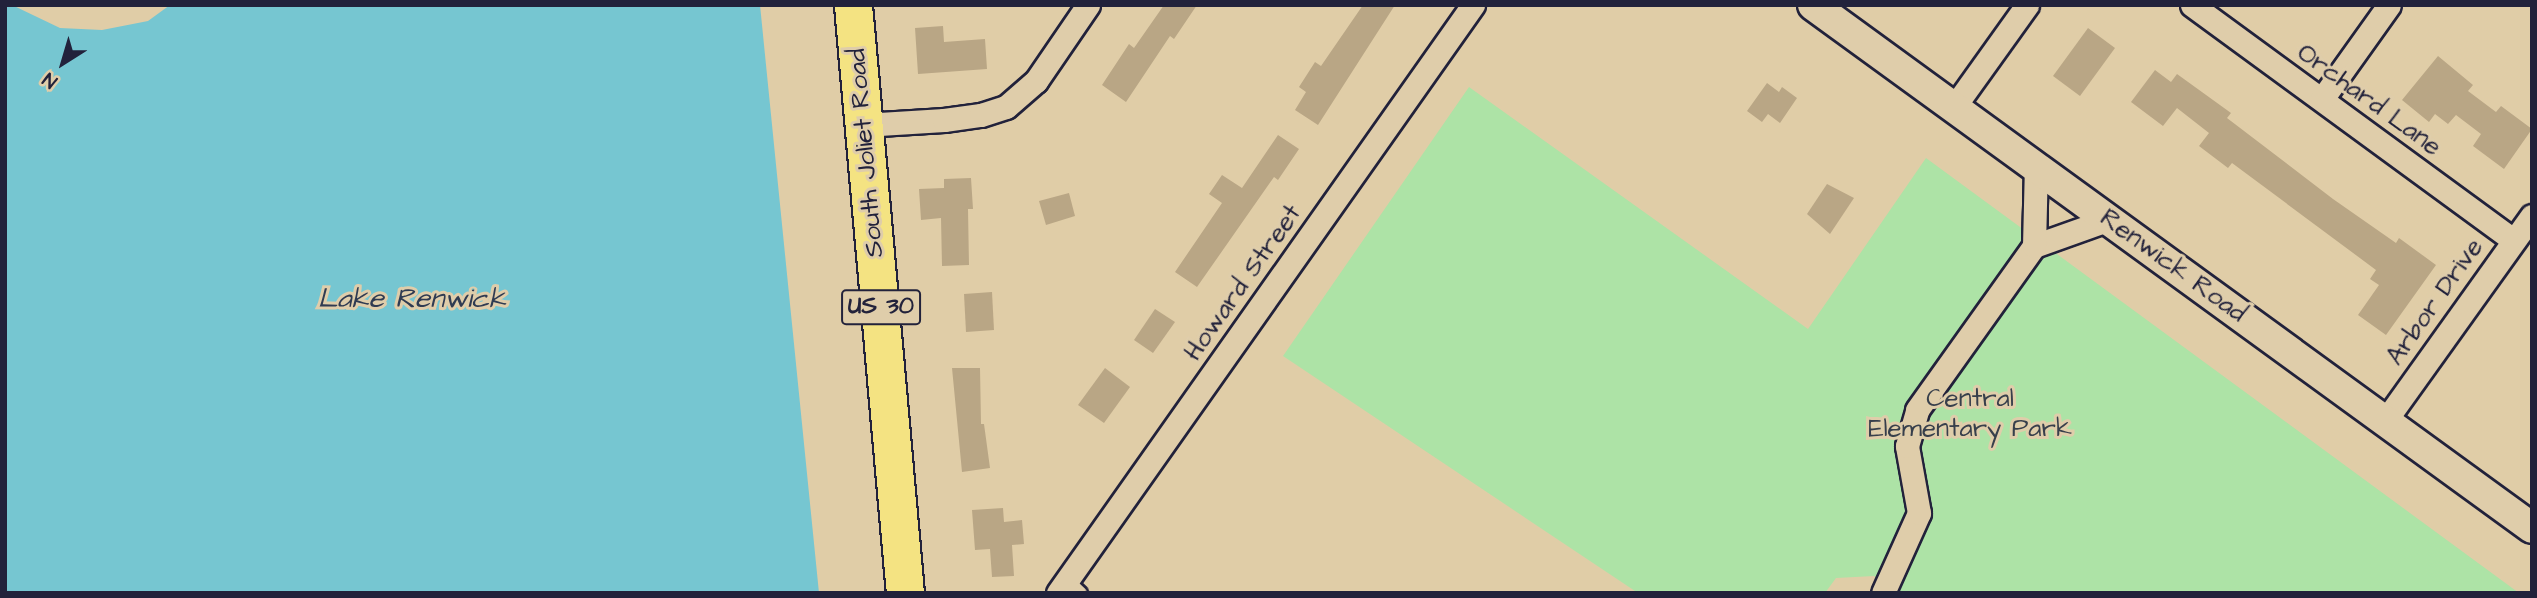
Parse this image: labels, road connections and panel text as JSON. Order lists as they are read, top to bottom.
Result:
{
  "streets": {
    "main road": ["South Joliet Road", "US 30"],
    "street": [
      "Orchard Lane",
      "Renwick Road",
      "Howard Street",
      "Arbor Drive"
    ]
  },
  "crossings": [
    ["Orchard Lane", "Arbor Drive"],
    ["Renwick Road", "Arbor Drive"]
  ],
  "water": ["Lake Renwick"],
  "parks": ["Central Elementary Park"],
  "north": "bottom left"
}
